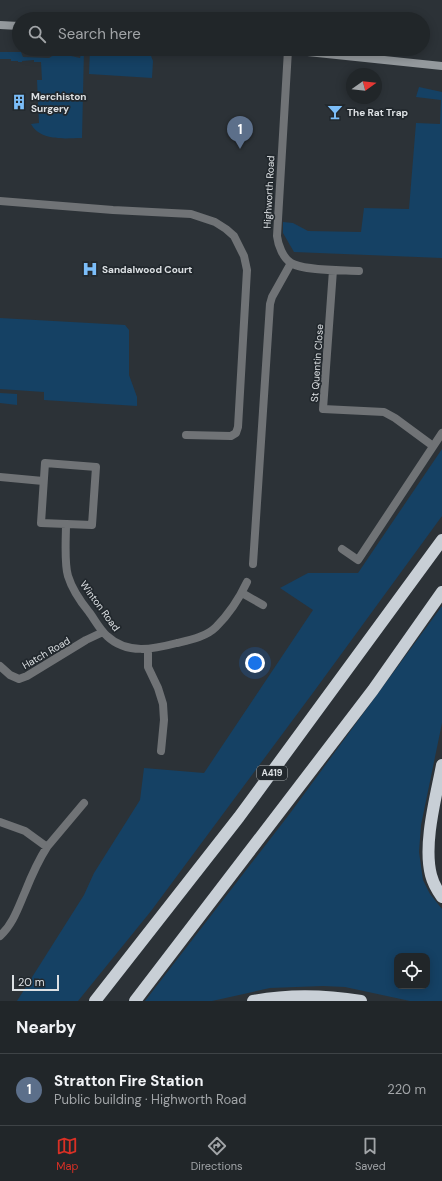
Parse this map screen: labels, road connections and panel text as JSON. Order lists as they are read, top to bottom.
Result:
{
  "streets": {
    "highway": ["A419"],
    "main road": ["Highworth Road"],
    "street": ["St Quentin Close", "Winton Road", "Hatch Road"]
  },
  "crossings": [
    ["Winton Road", "Hatch Road"]
  ],
  "places": {
    "building": ["Merchiston Surgery"],
    "bar": ["The Rat Trap"],
    "hospital": ["Sandalwood Court"]
  },
  "scale_bar": "20 m",
  "north": "right",
  "page": {
    "search": "Search here",
    "pins": "1",
    "scale": "20 m",
    "heading": "Nearby",
    "list": [
      {
        "mark": "1",
        "name": "Stratton Fire Station",
        "note": "Public building · Highworth Road",
        "value": "220 m"
      }
    ],
    "nav": ["Map", "Directions", "Saved"]
  }
}
